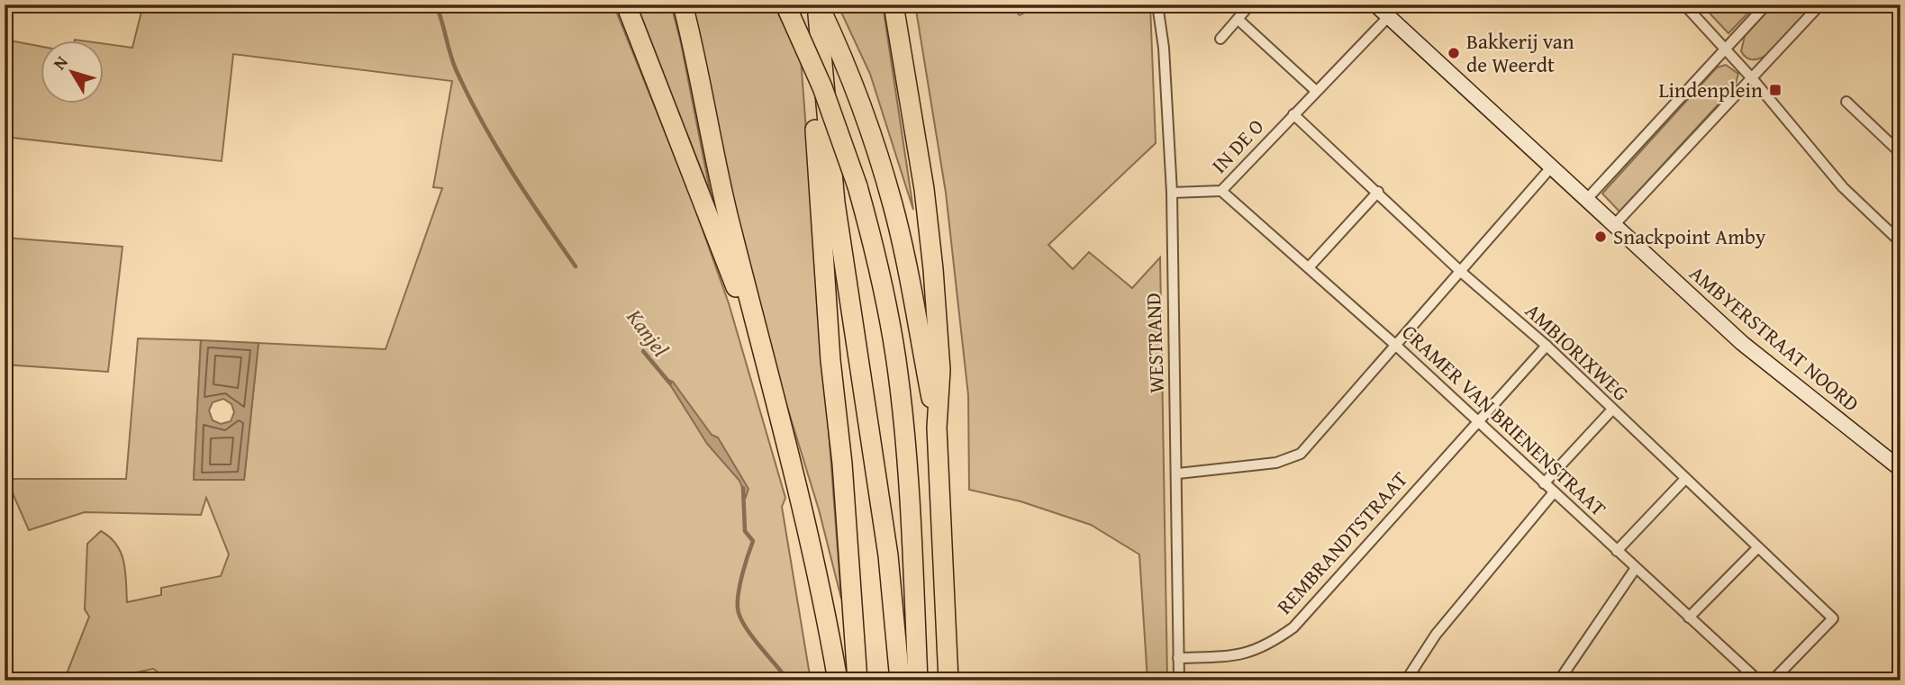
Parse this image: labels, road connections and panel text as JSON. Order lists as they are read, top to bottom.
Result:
{
  "streets": {
    "street": [
      "IN DE O",
      "AMBYERSTRAAT NOORD",
      "WESTRAND",
      "AMBIORIXWEG",
      "CRAMER VAN BRIENENSTRAAT",
      "REMBRANDTSTRAAT"
    ]
  },
  "crossings": [
    ["IN DE O", "AMBYERSTRAAT NOORD"],
    ["IN DE O", "WESTRAND"],
    ["IN DE O", "AMBIORIXWEG"],
    ["IN DE O", "CRAMER VAN BRIENENSTRAAT"],
    ["WESTRAND", "REMBRANDTSTRAAT"],
    ["AMBIORIXWEG", "REMBRANDTSTRAAT"],
    ["CRAMER VAN BRIENENSTRAAT", "REMBRANDTSTRAAT"]
  ],
  "water": ["Kanjel"],
  "places": {
    "other": ["Bakkerij van de Weerdt", "Snackpoint Amby"],
    "transit": ["Lindenplein"]
  },
  "north": "top left"
}
